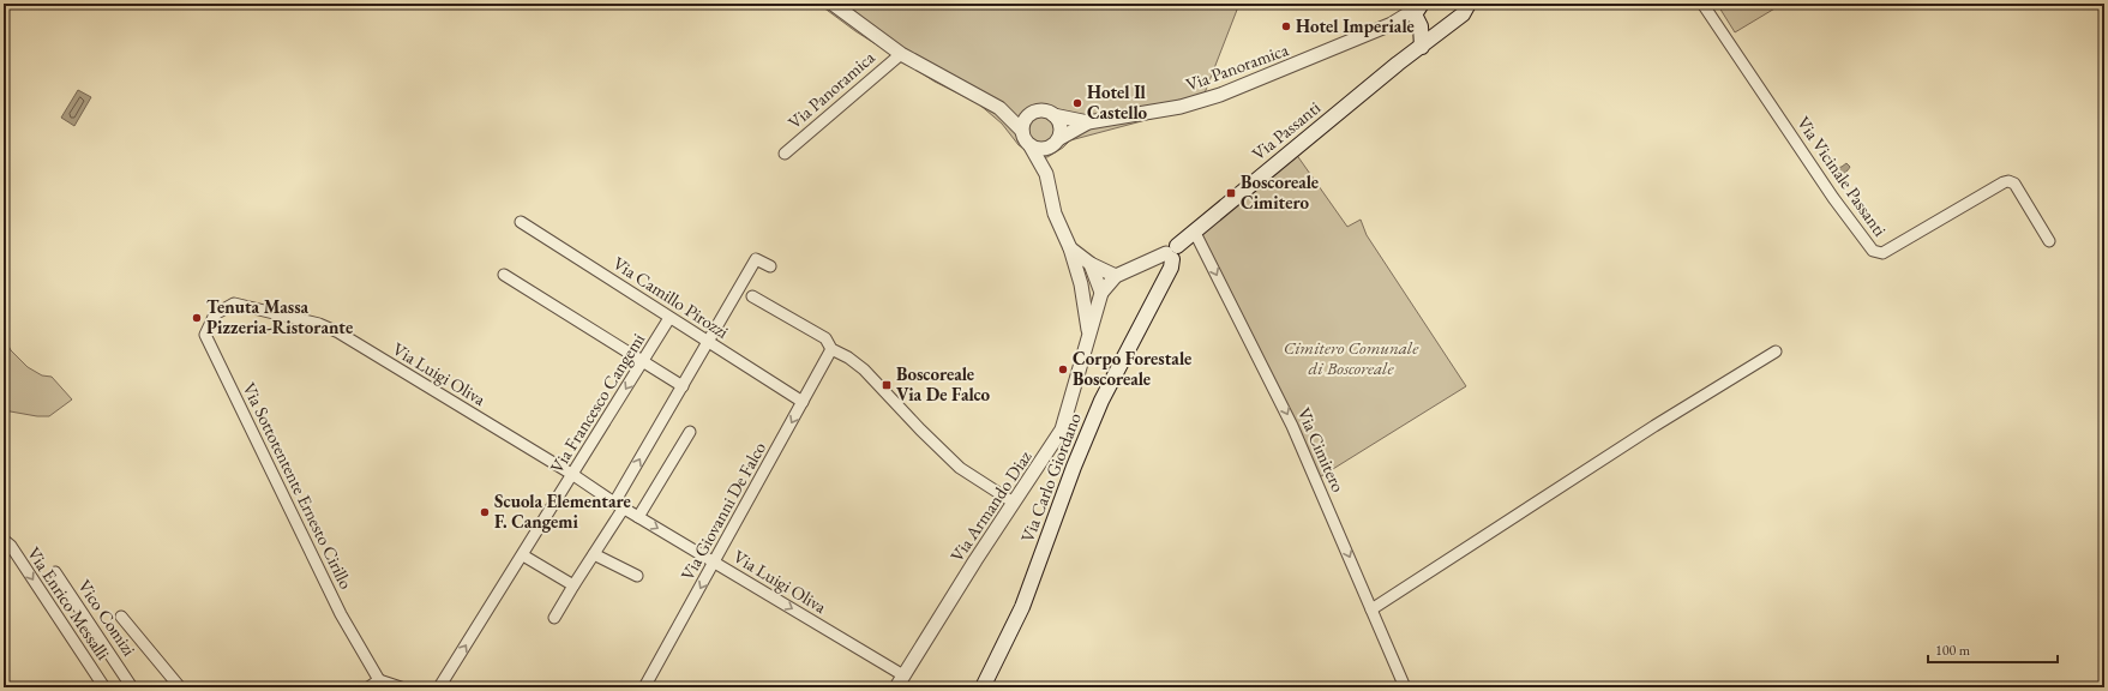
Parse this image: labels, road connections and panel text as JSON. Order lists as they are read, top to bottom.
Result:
{
  "streets": {
    "main road": ["Via Passanti", "Via Carlo Giordano"],
    "street": [
      "Via Panoramica",
      "Via Vicinale Passanti",
      "Via Camillo Pirozzi",
      "Via Luigi Oliva",
      "Via Francesco Cangemi",
      "Via Cimitero",
      "Via Sottotentente Ernesto Cirillo",
      "Via Armando Diaz",
      "Via Giovanni De Falco",
      "Via Enrico Messalli",
      "Vico Comizi"
    ]
  },
  "crossings": [
    ["Via Panoramica", "Via Armando Diaz"],
    ["Via Passanti", "Via Cimitero"],
    ["Via Passanti", "Via Carlo Giordano"],
    ["Via Passanti", "Via Armando Diaz"],
    ["Via Camillo Pirozzi", "Via Francesco Cangemi"],
    ["Via Camillo Pirozzi", "Via Giovanni De Falco"],
    ["Via Luigi Oliva", "Via Francesco Cangemi"],
    ["Via Luigi Oliva", "Via Sottotentente Ernesto Cirillo"],
    ["Via Luigi Oliva", "Via Armando Diaz"],
    ["Via Luigi Oliva", "Via Giovanni De Falco"]
  ],
  "one_way": ["Via Luigi Oliva", "Via Cimitero", "Via Enrico Messalli"],
  "parks": ["Cimitero Comunale di Boscoreale"],
  "places": {
    "other": [
      "Hotel Imperiale",
      "Hotel Il Castello",
      "Tenuta Massa Pizzeria-Ristorante",
      "Corpo Forestale Boscoreale",
      "Scuola Elementare F. Cangemi"
    ],
    "transit": ["Boscoreale Cimitero", "Boscoreale Via De Falco"]
  },
  "scale_bar": "100 m"
}
